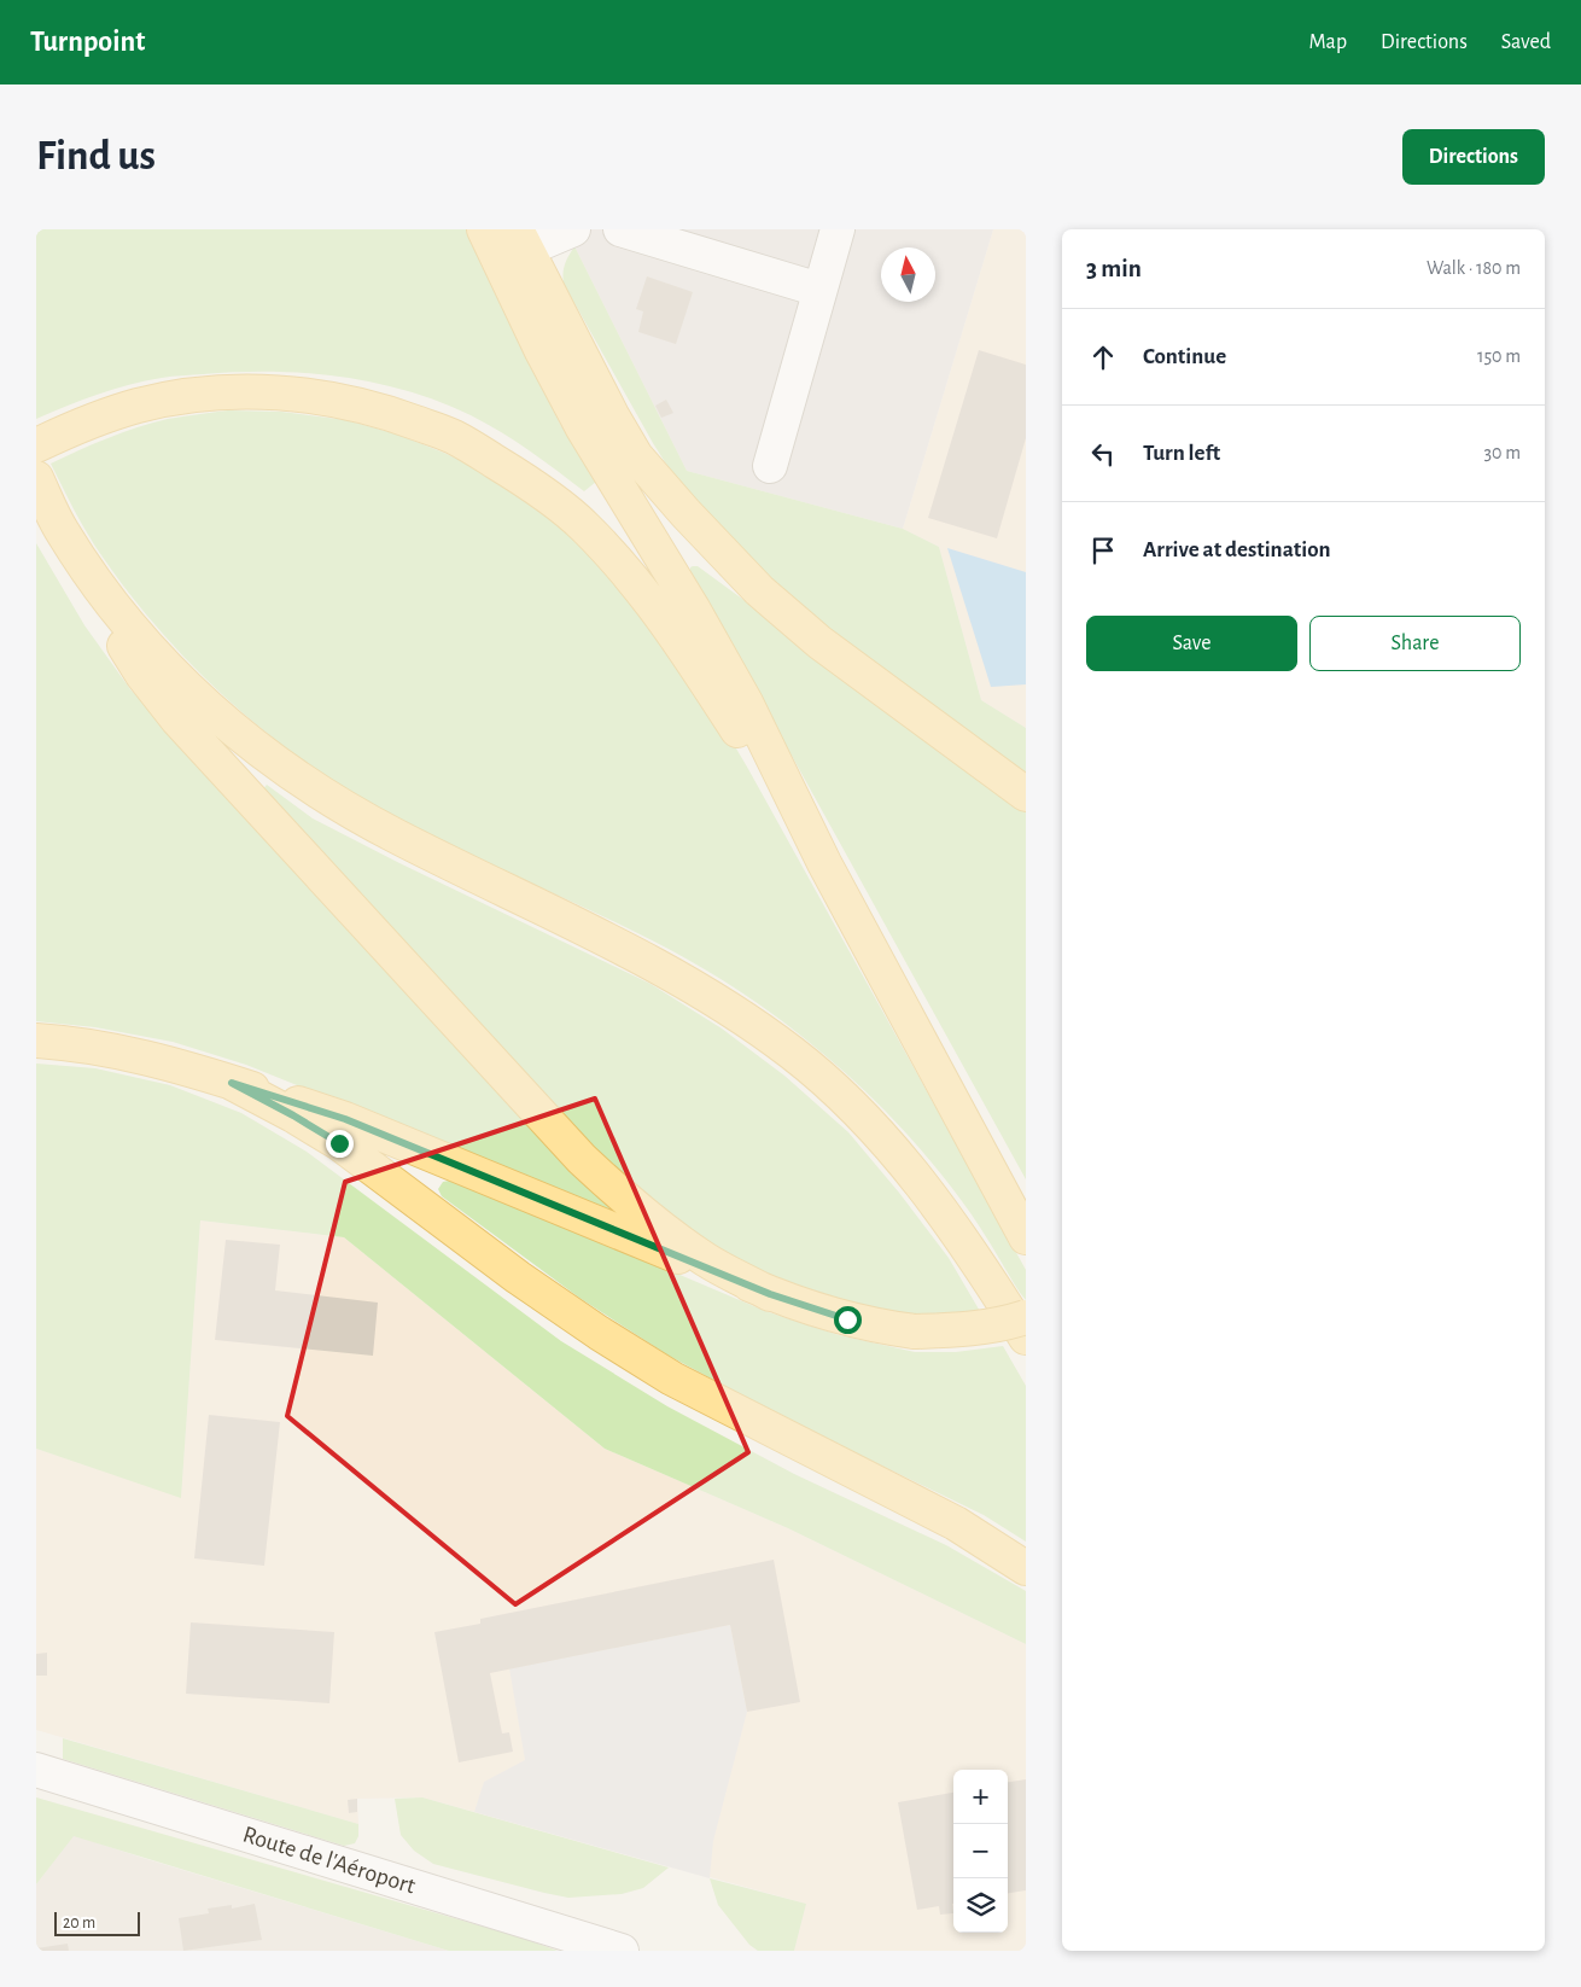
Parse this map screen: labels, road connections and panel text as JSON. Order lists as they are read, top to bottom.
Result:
{
  "streets": {
    "street": ["Route de l'Aéroport"]
  },
  "scale_bar": "20 m",
  "north": "top",
  "page": {
    "header": "Turnpoint",
    "nav": ["Map", "Directions", "Saved"],
    "buttons": [
      "Directions",
      ["Save", "Share"]
    ],
    "title": "Find us",
    "heading": ["3 min", "Walk · 180 m"],
    "list": [
      ["Continue", "150 m"],
      ["Turn left", "30 m"],
      "Arrive at destination"
    ],
    "map_buttons": ["+", "−"],
    "scale": "20 m"
  }
}
